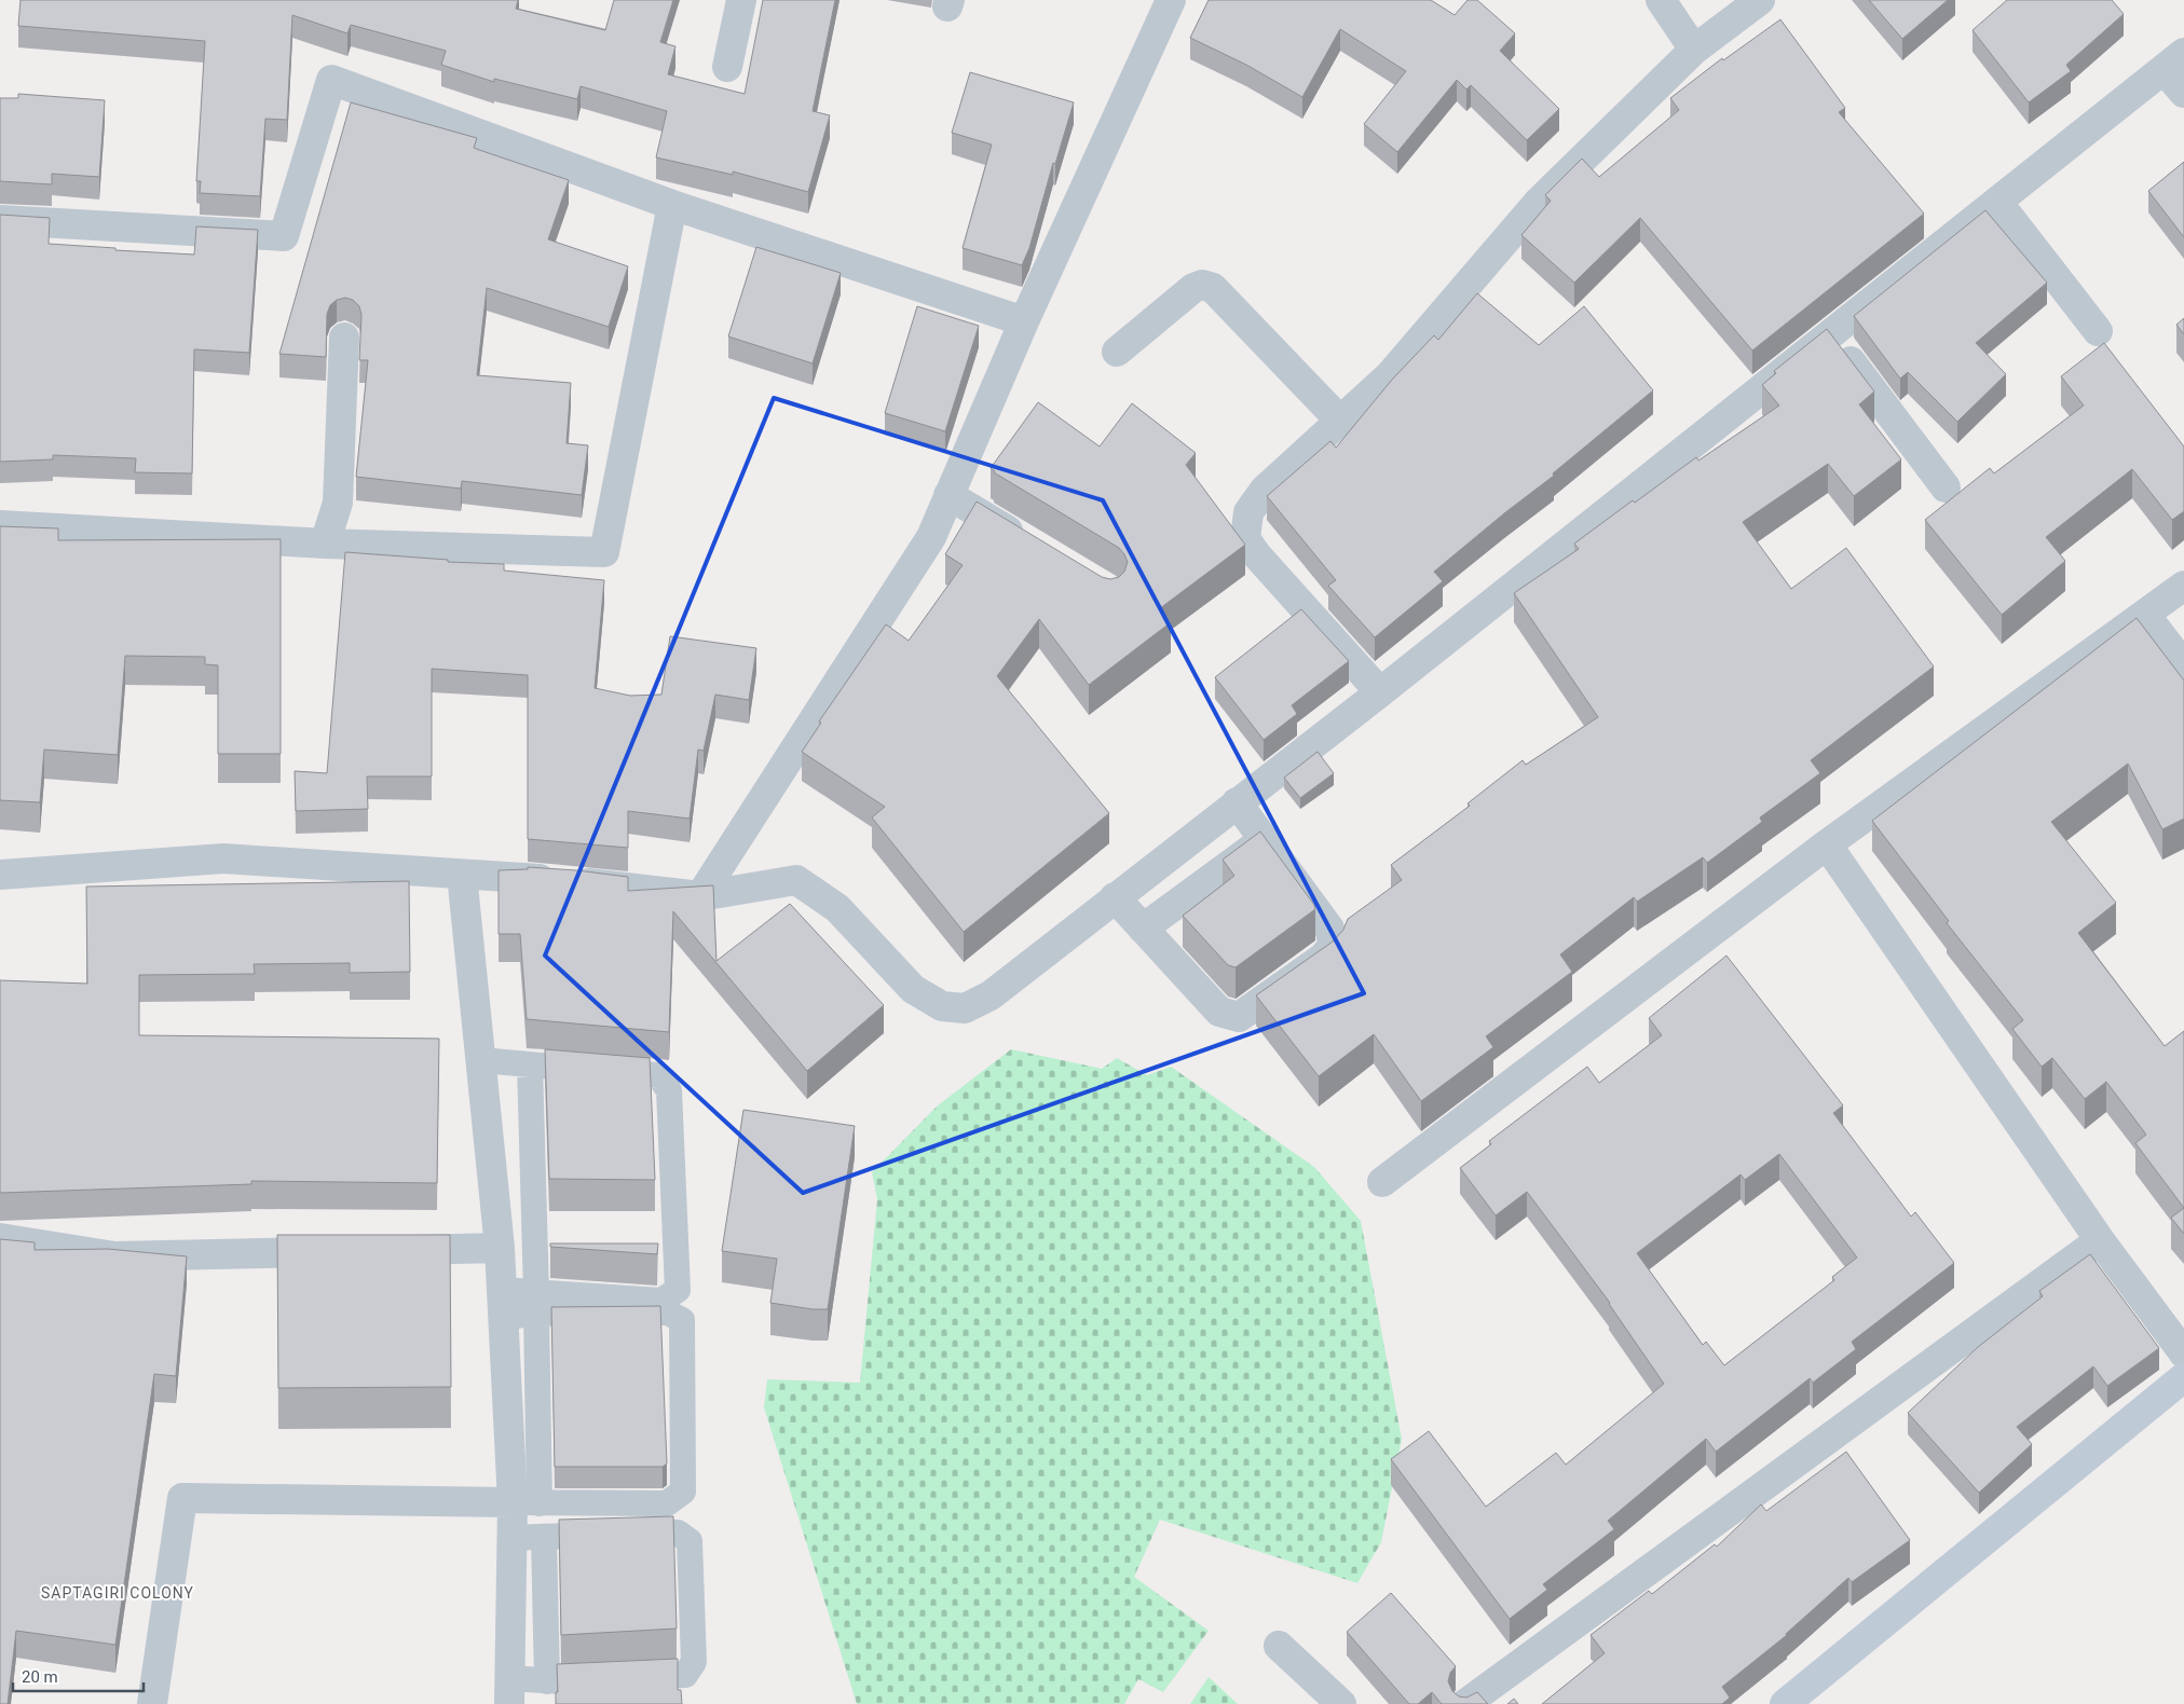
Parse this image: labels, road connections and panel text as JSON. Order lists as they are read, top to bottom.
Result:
{
  "districts": ["SAPTAGIRI COLONY"],
  "scale_bar": "20 m"
}
